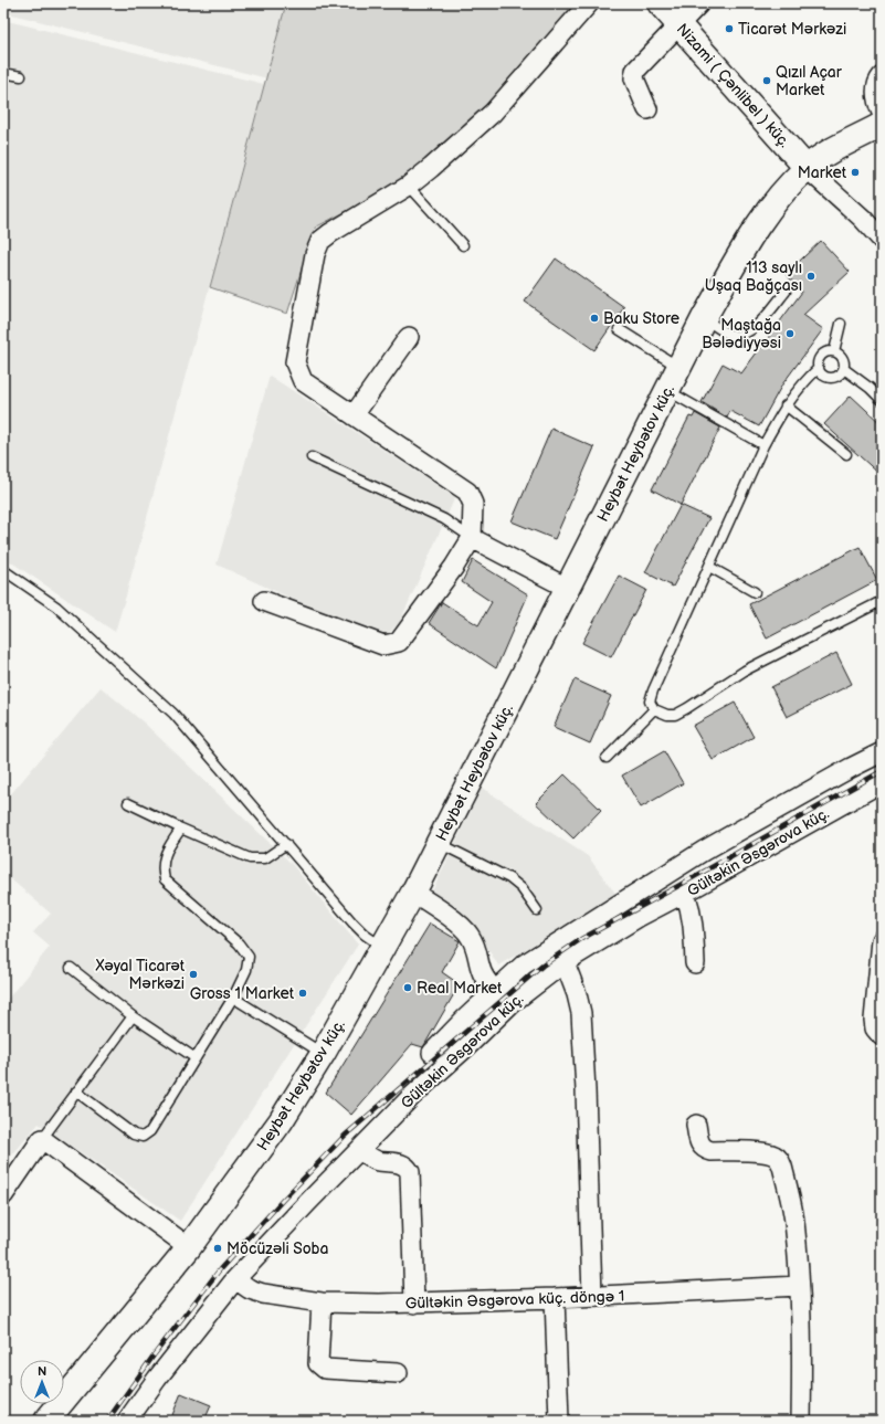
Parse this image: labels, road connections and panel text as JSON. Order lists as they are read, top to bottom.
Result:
{
  "streets": {
    "main road": ["Nizami ( Çənlibel ) küç.", "Heybət Heybətov küç."],
    "street": ["Gültəkin Əsgərova küç.", "Gültəkin Əsgərova küç. döngə 1"]
  },
  "crossings": [
    ["Nizami ( Çənlibel ) küç.", "Heybət Heybətov küç."],
    ["Gültəkin Əsgərova küç.", "Gültəkin Əsgərova küç. döngə 1"]
  ],
  "places": [
    "Ticarət Mərkəzi",
    "Qızıl Açar Market",
    "Market",
    "113 saylı Uşaq Bağçası",
    "Baku Store",
    "Maştağa Bələdiyyəsi",
    "Xəyal Ticarət Mərkəzi",
    "Real Market",
    "Gross 1 Market",
    "Möcüzəli Soba"
  ],
  "north": "top"
}
